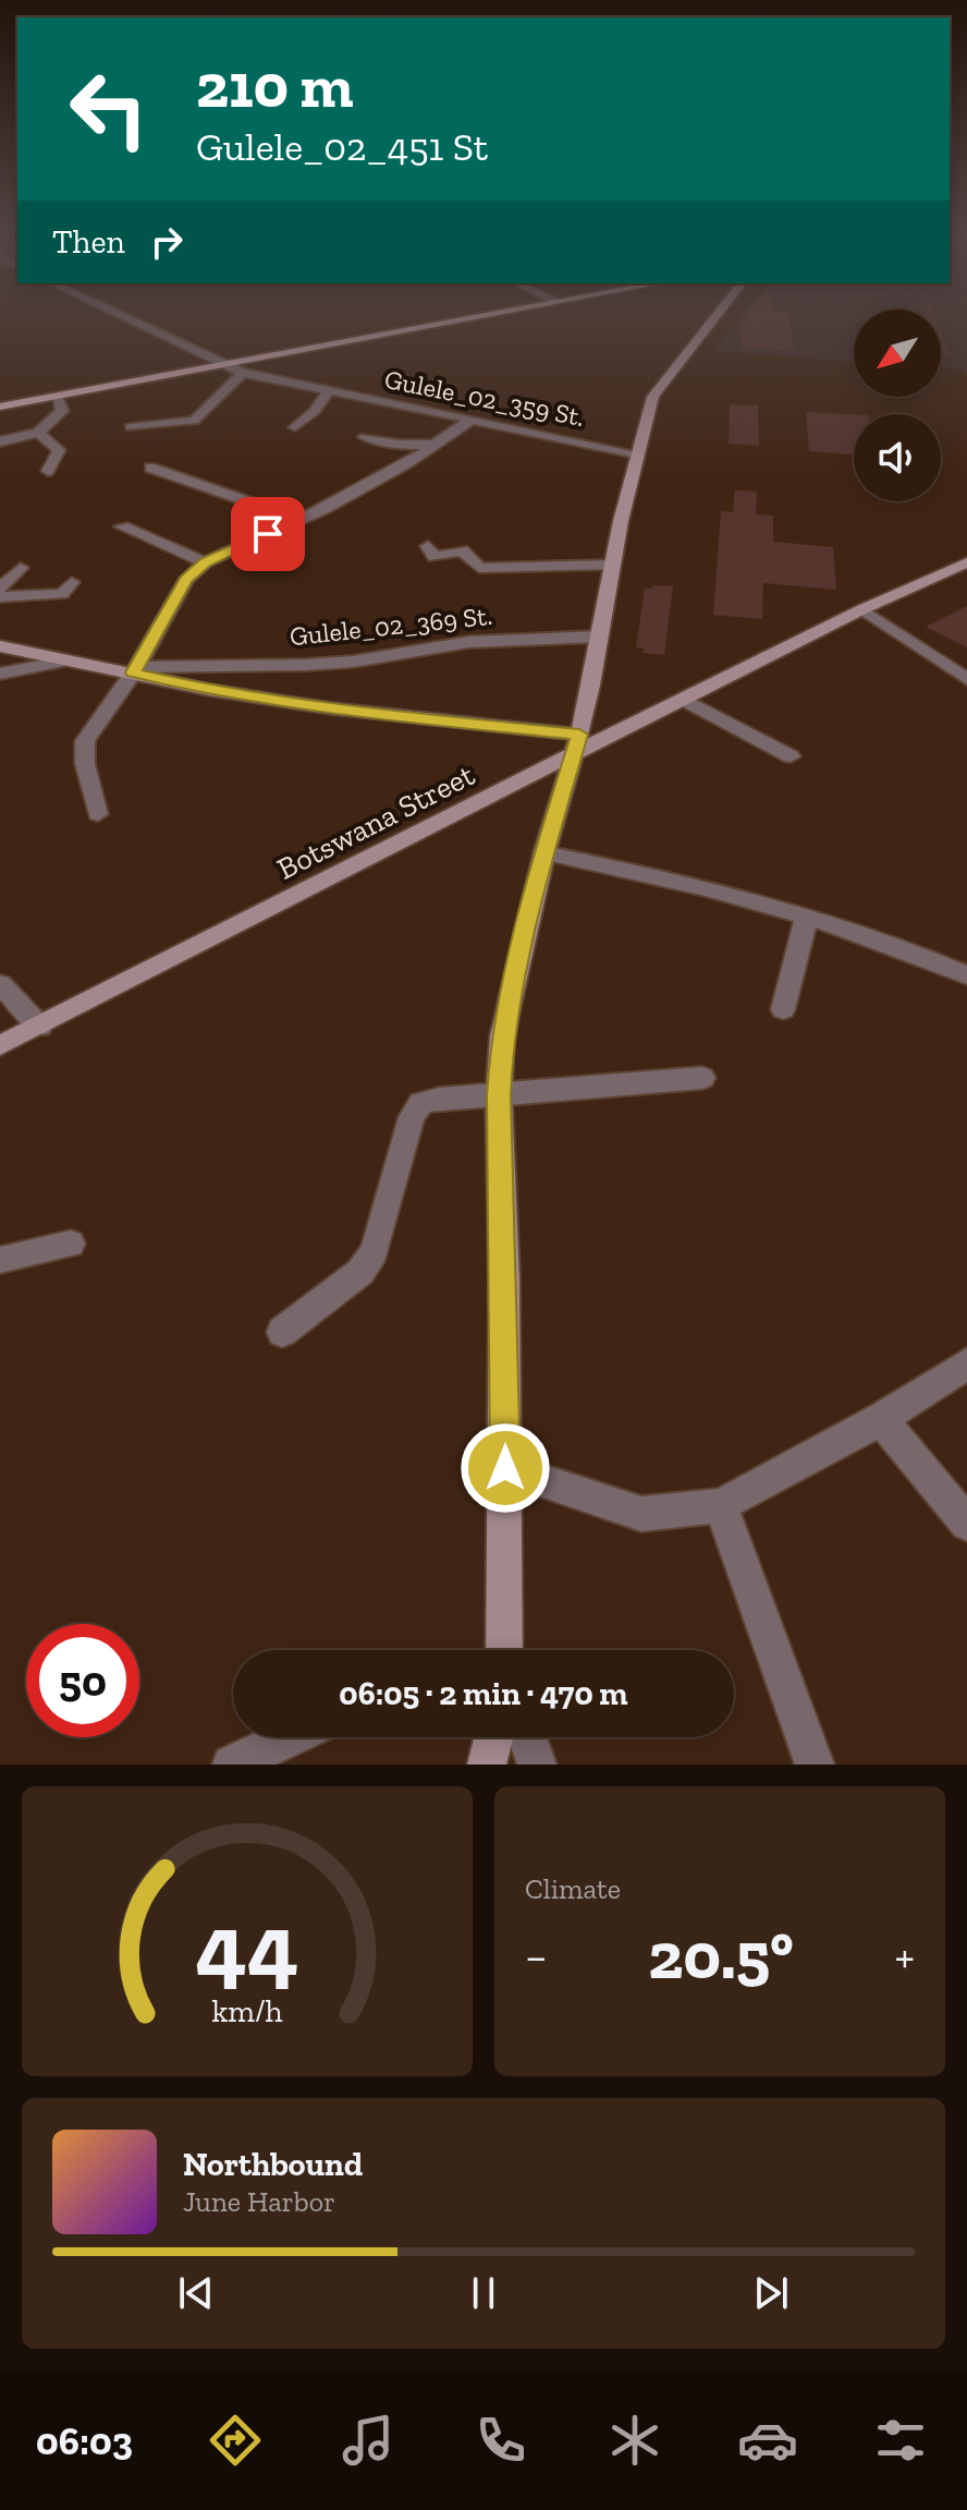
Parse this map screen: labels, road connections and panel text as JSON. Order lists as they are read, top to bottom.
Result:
{
  "streets": {
    "main road": ["Botswana Street"],
    "street": ["Gulele_02_359 St.", "Gulele_02_369 St."]
  },
  "north": "bottom left",
  "page": {
    "turn": ["210 m", "Gulele_02_451 St"],
    "then": "Then",
    "limit": "50",
    "trip": "06:05 · 2 min · 470 m",
    "tile": "Climate",
    "heat": ["−", "20.5°", "+"],
    "song": ["Northbound", "June Harbor"],
    "tabs": "06:03",
    "gauge": ["44", "km/h"]
  }
}
